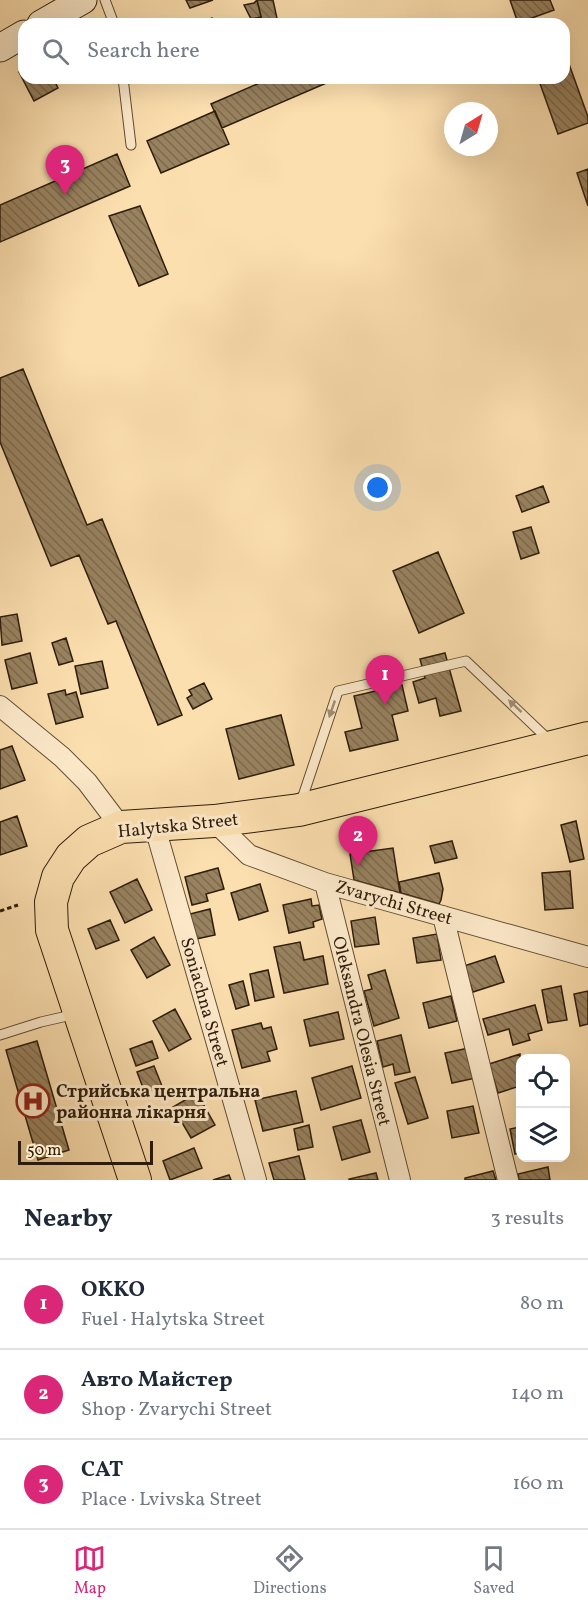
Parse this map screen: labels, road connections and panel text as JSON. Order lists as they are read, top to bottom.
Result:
{
  "streets": {
    "highway": ["Halytska Street"],
    "street": ["Zvarychi Street", "Soniachna Street", "Oleksandra Olesia Street"]
  },
  "crossings": [
    ["Halytska Street", "Zvarychi Street"],
    ["Halytska Street", "Soniachna Street"],
    ["Zvarychi Street", "Oleksandra Olesia Street"]
  ],
  "places": {
    "hospital": ["Стрийська центральна районна лікарня"]
  },
  "scale_bar": "50 m",
  "north": "top right",
  "page": {
    "search": "Search here",
    "pins": ["3", "1", "2"],
    "scale": "50 m",
    "heading": ["Nearby", "3 results"],
    "list": [
      {
        "mark": "1",
        "name": "OKKO",
        "note": "Fuel · Halytska Street",
        "value": "80 m"
      },
      {
        "mark": "2",
        "name": "Авто Майстер",
        "note": "Shop · Zvarychi Street",
        "value": "140 m"
      },
      {
        "mark": "3",
        "name": "САТ",
        "note": "Place · Lvivska Street",
        "value": "160 m"
      }
    ],
    "nav": ["Map", "Directions", "Saved"]
  }
}
